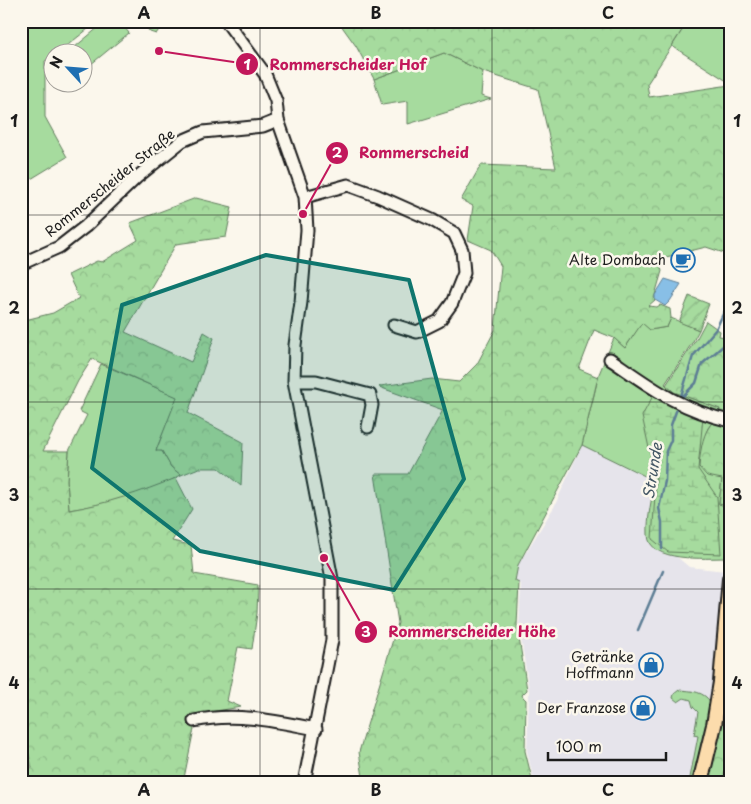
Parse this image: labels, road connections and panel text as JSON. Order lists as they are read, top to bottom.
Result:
{
  "streets": {
    "street": ["Rommerscheider Straße"]
  },
  "water": ["Strunde"],
  "places": {
    "other": ["Rommerscheider Hof", "Rommerscheid", "Rommerscheider Höhe"],
    "cafe": ["Alte Dombach"],
    "shop": ["Getränke Hoffmann", "Der Franzose"]
  },
  "scale_bar": "100 m",
  "north": "top left",
  "grid": {
    "columns": ["A", "B", "C"],
    "rows": [
      "1",
      "2",
      "3",
      "4"
    ]
  }
}
